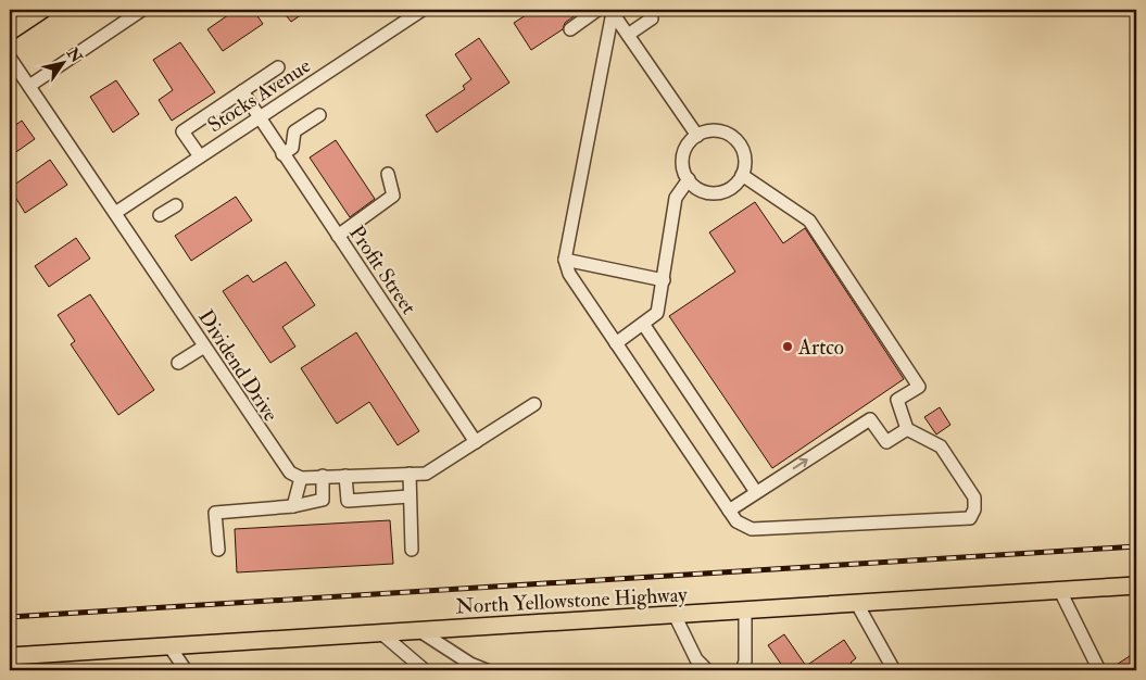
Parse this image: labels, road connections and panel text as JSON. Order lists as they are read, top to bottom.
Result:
{
  "streets": {
    "main road": ["North Yellowstone Highway"],
    "street": ["Stocks Avenue", "Profit Street", "Dividend Drive"]
  },
  "crossings": [
    ["Stocks Avenue", "Profit Street"],
    ["Stocks Avenue", "Dividend Drive"]
  ],
  "places": ["Artco"],
  "north": "top right"
}
